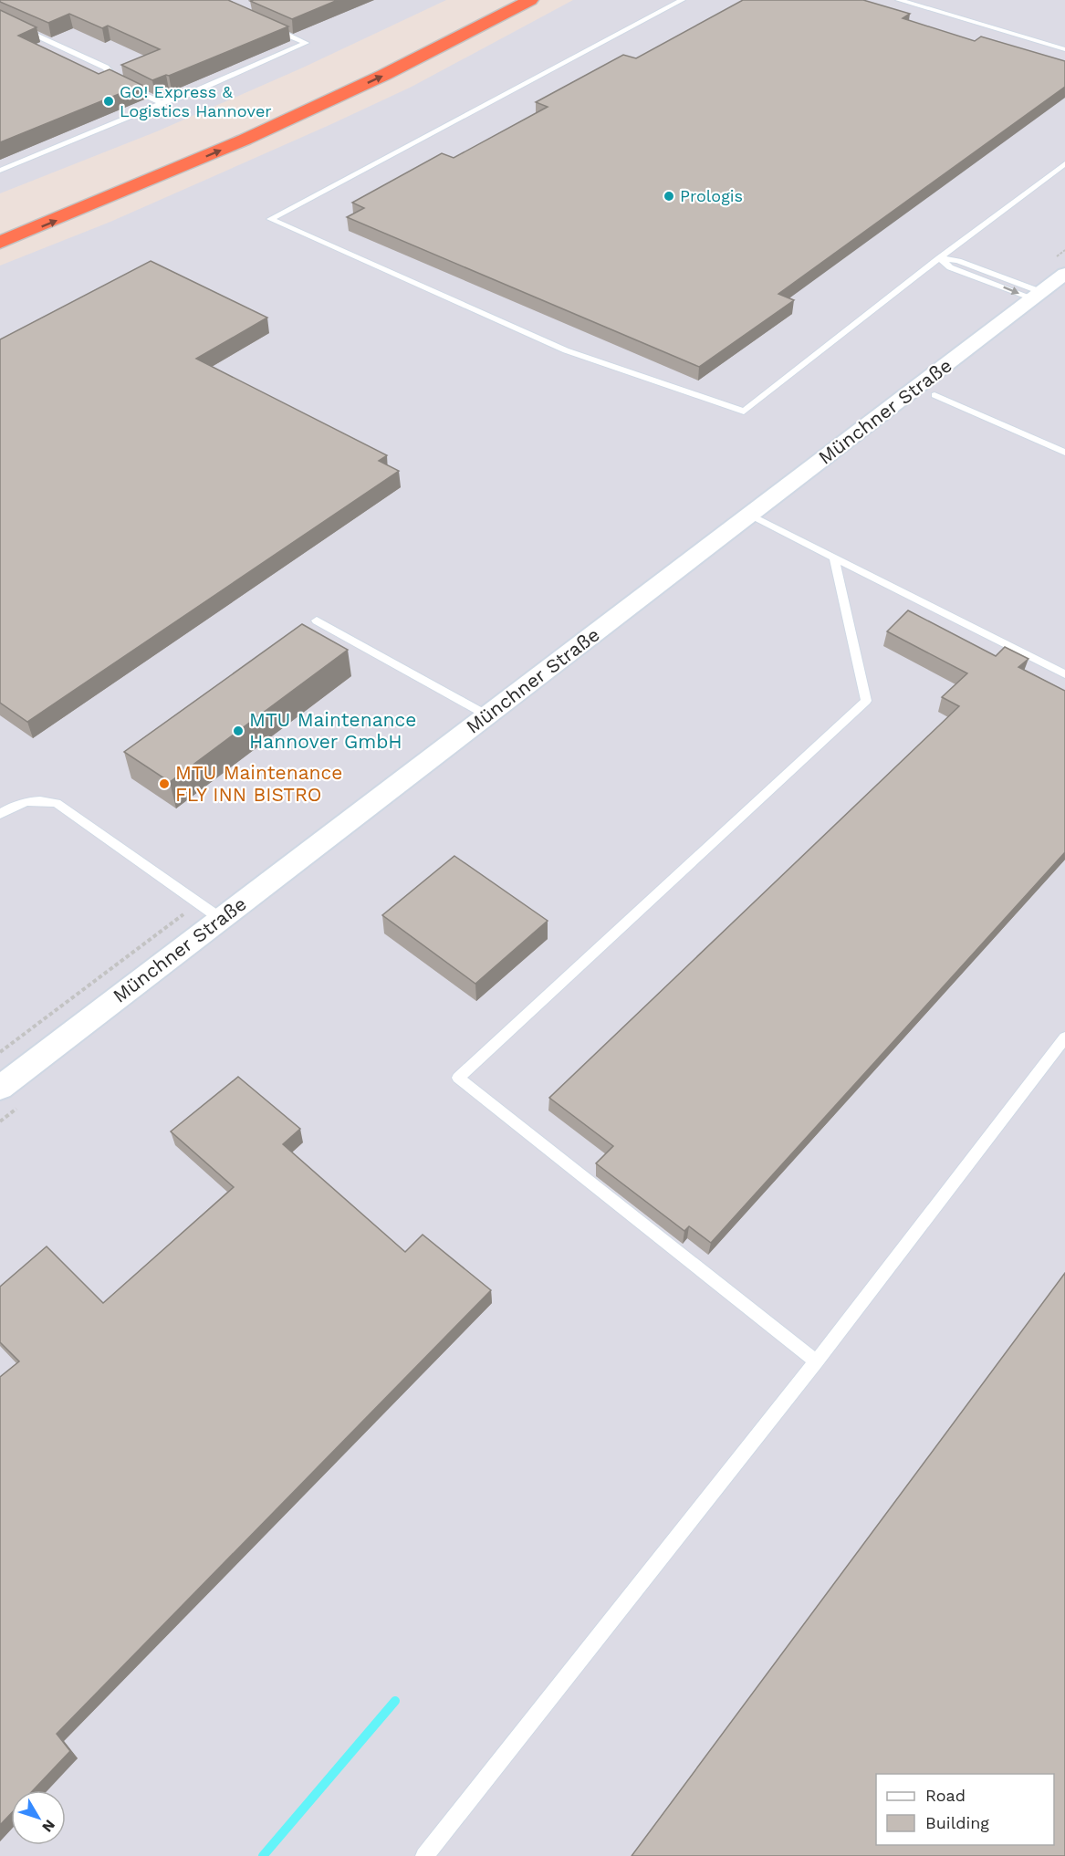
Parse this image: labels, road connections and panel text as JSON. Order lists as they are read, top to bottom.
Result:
{
  "streets": {
    "street": ["Münchner Straße"]
  },
  "places": [
    "GO! Express & Logistics Hannover",
    "Prologis",
    "MTU Maintenance Hannover GmbH",
    "MTU Maintenance FLY INN BISTRO"
  ],
  "legend": ["Road", "Building"],
  "north": "bottom right"
}
